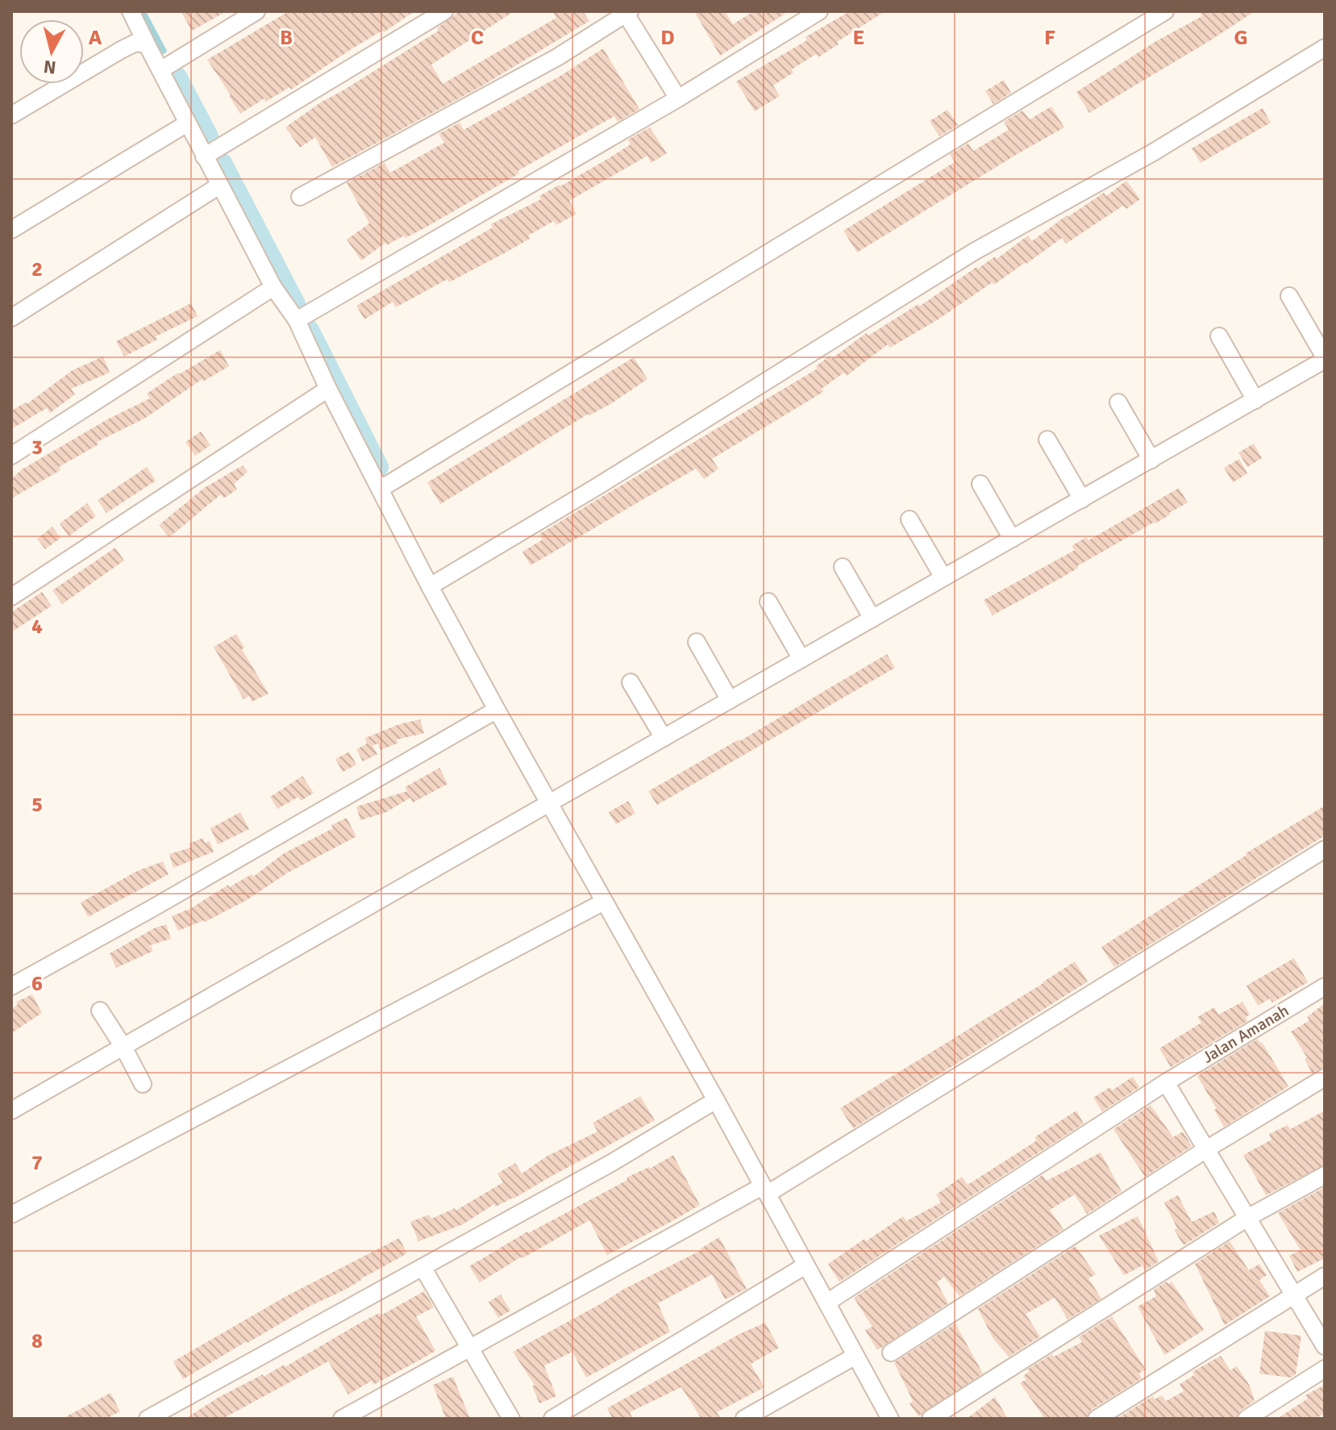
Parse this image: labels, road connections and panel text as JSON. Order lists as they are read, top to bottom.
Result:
{
  "streets": {
    "street": ["Jalan Amanah"]
  },
  "north": "bottom",
  "grid": {
    "columns": [
      "A",
      "B",
      "C",
      "D",
      "E",
      "F",
      "G"
    ],
    "rows": [
      "2",
      "3",
      "4",
      "5",
      "6",
      "7",
      "8"
    ]
  }
}
